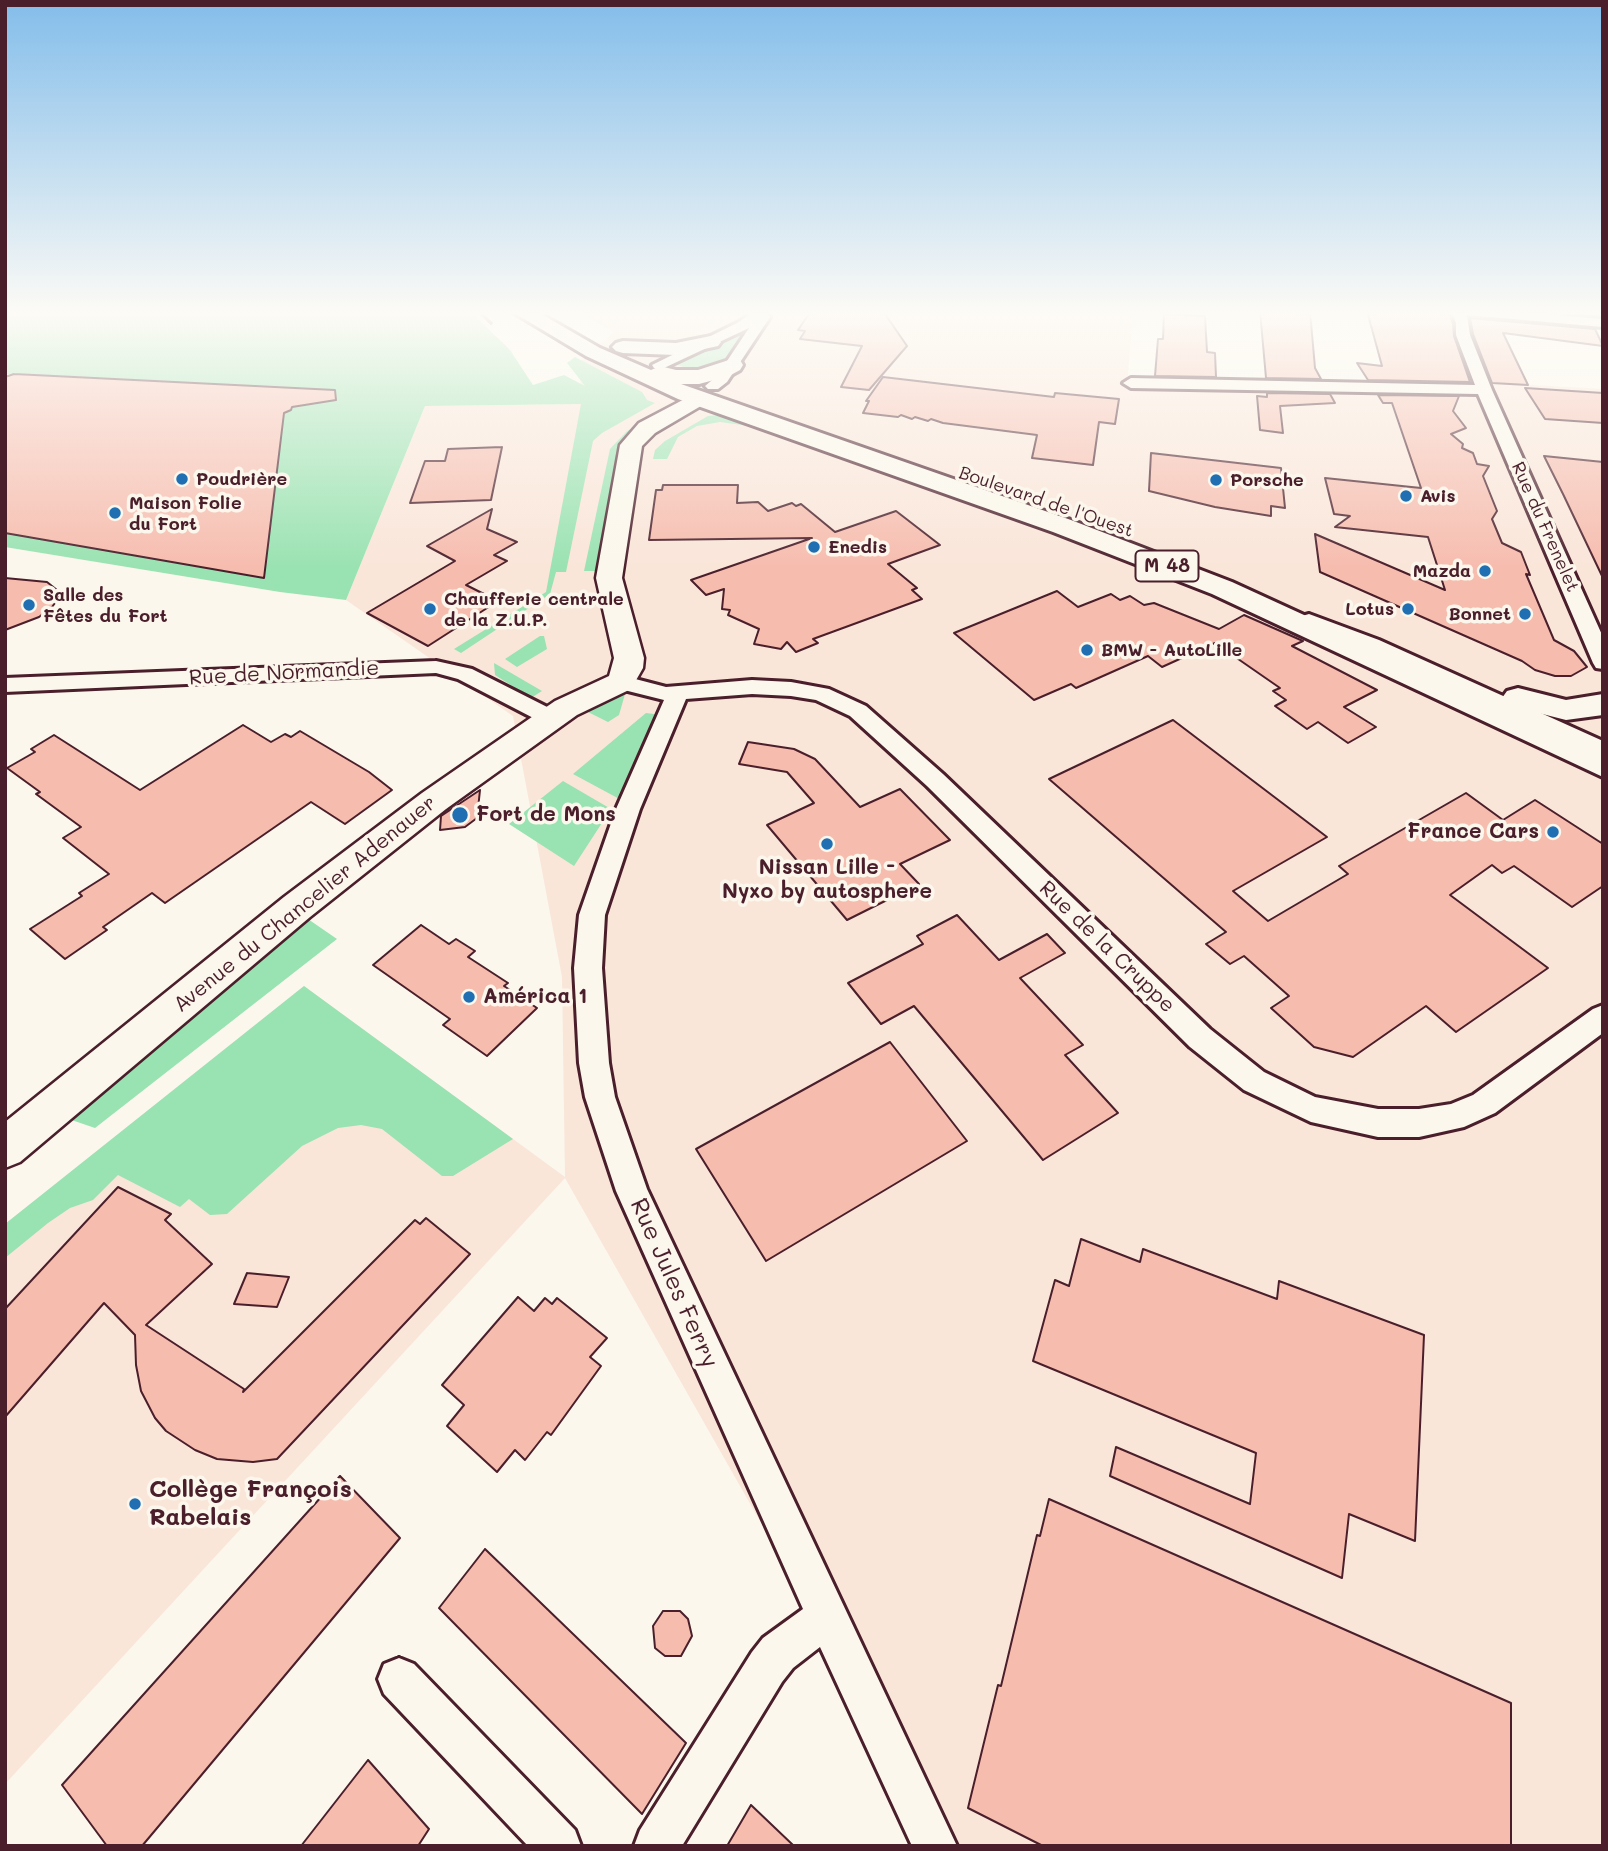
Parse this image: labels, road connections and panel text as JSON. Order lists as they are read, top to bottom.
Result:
{
  "streets": {
    "main road": ["Boulevard de l'Ouest", "M 48", "Avenue du Chancelier Adenauer"],
    "street": [
      "Rue du Frenelet",
      "Rue de Normandie",
      "Rue de la Cruppe",
      "Rue Jules Ferry"
    ]
  },
  "crossings": [
    ["Rue de Normandie", "Avenue du Chancelier Adenauer"],
    ["Avenue du Chancelier Adenauer", "Rue de la Cruppe"],
    ["Rue de la Cruppe", "Rue Jules Ferry"]
  ],
  "places": [
    "Poudrière",
    "Porsche",
    "Avis",
    "Maison Folie du Fort",
    "Enedis",
    "Mazda",
    "Salle des Fêtes du Fort",
    "Chaufferie centrale de la Z.U.P.",
    "Lotus",
    "Bonnet",
    "BMW - AutoLille",
    "Fort de Mons",
    "France Cars",
    "Nissan Lille - Nyxo by autosphere",
    "América 1",
    "Collège François Rabelais"
  ]
}
